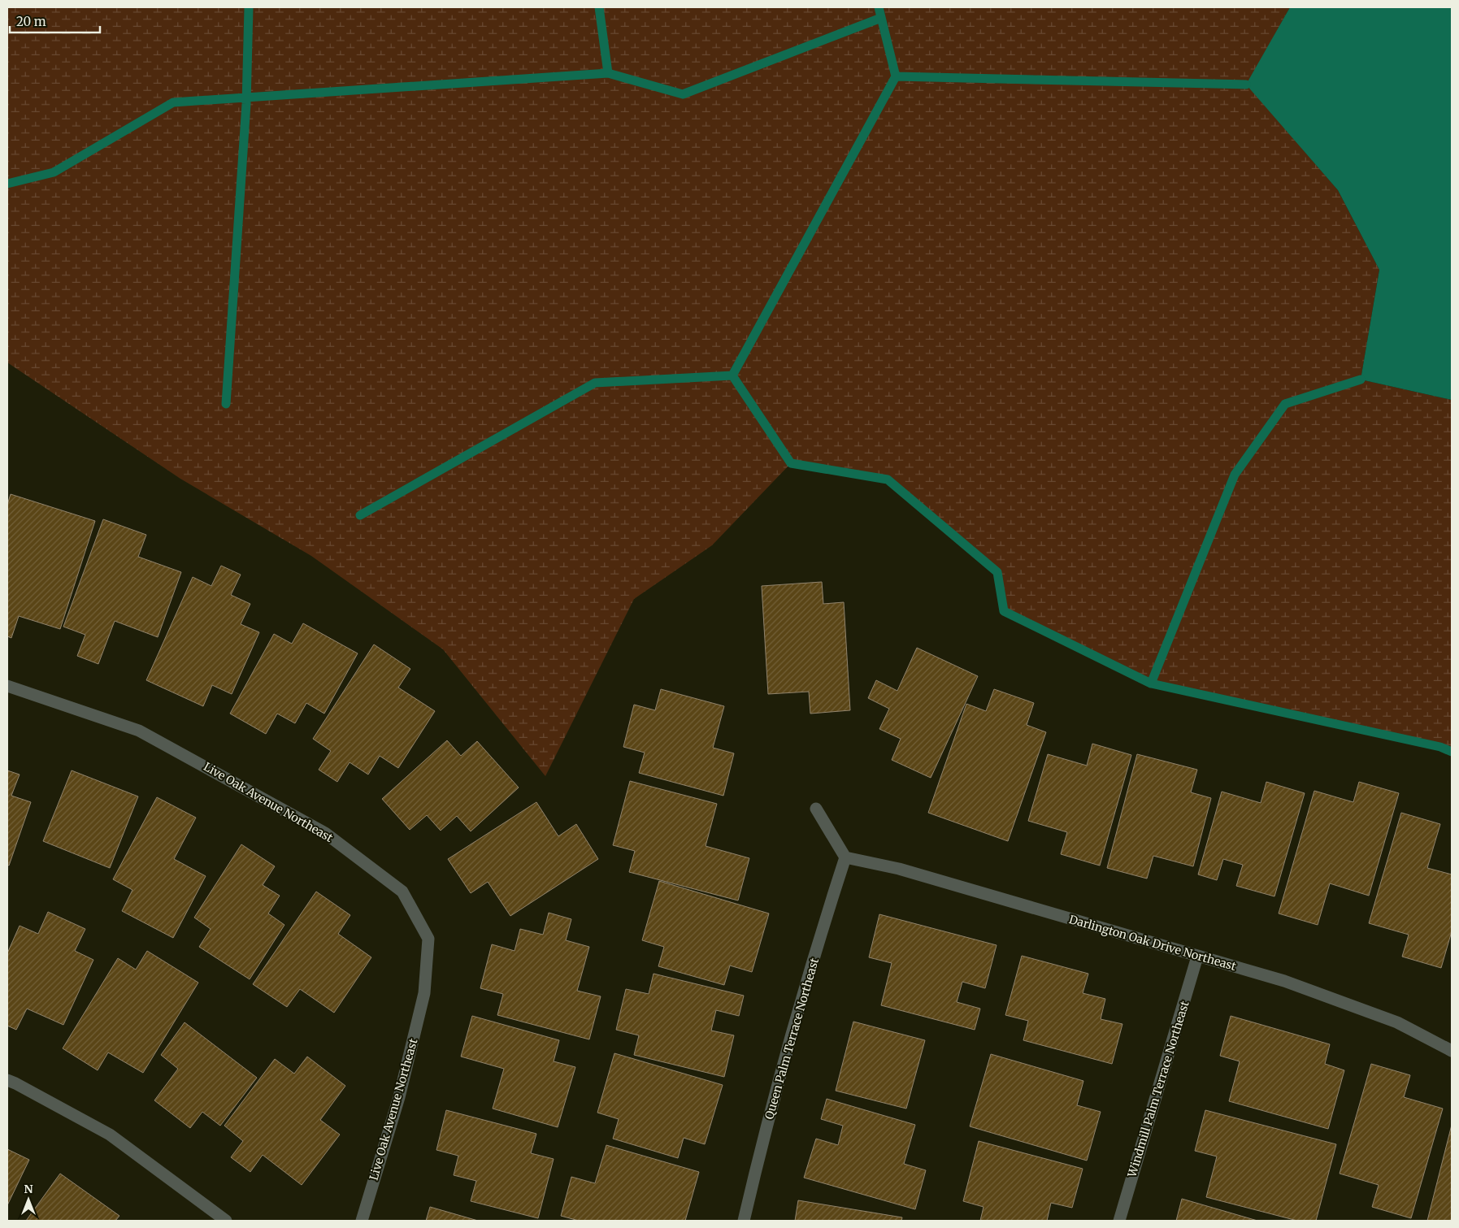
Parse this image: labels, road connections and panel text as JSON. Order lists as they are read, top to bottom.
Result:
{
  "streets": {
    "street": [
      "Live Oak Avenue Northeast",
      "Darlington Oak Drive Northeast",
      "Queen Palm Terrace Northeast",
      "Windmill Palm Terrace Northeast"
    ]
  },
  "crossings": [
    ["Darlington Oak Drive Northeast", "Queen Palm Terrace Northeast"],
    ["Darlington Oak Drive Northeast", "Windmill Palm Terrace Northeast"]
  ],
  "scale_bar": "20 m",
  "north": "top"
}
